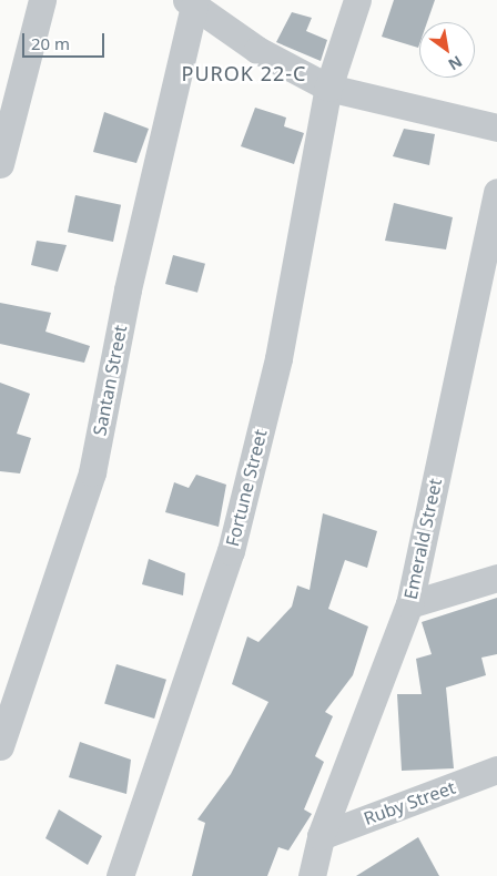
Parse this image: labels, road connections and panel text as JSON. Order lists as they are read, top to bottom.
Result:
{
  "streets": {
    "street": [
      "Santan Street",
      "Fortune Street",
      "Emerald Street",
      "Ruby Street"
    ]
  },
  "crossings": [
    ["Emerald Street", "Ruby Street"]
  ],
  "districts": ["PUROK 22-C"],
  "scale_bar": "20 m",
  "north": "bottom right"
}
